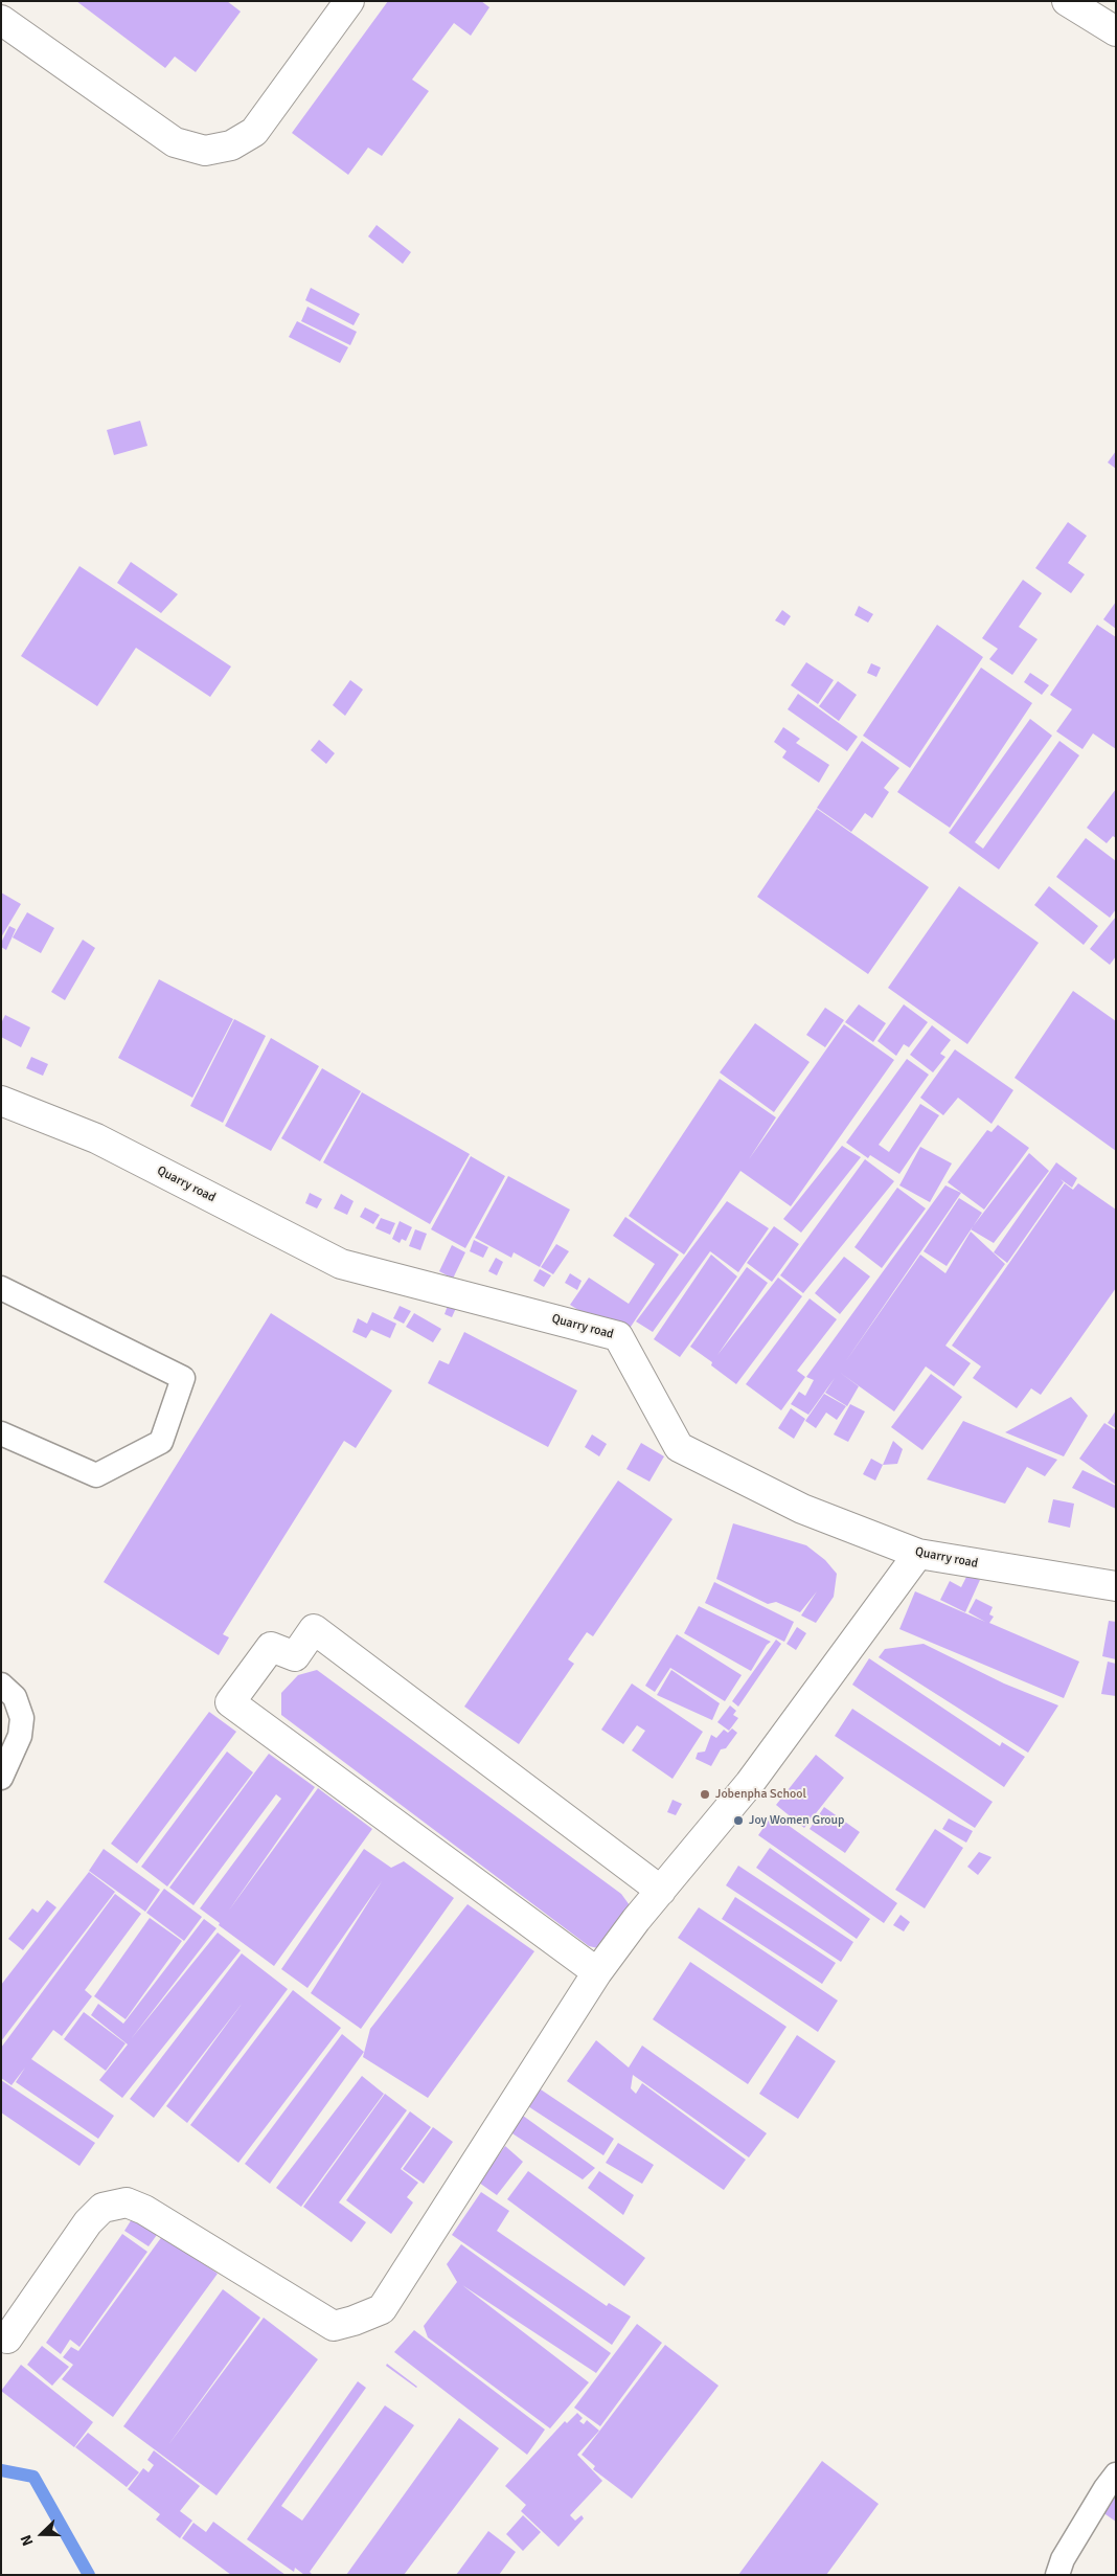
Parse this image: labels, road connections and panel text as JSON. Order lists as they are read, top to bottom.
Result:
{
  "streets": {
    "street": ["Quarry road"]
  },
  "places": ["Jobenpha School", "Joy Women Group"],
  "north": "left"
}
